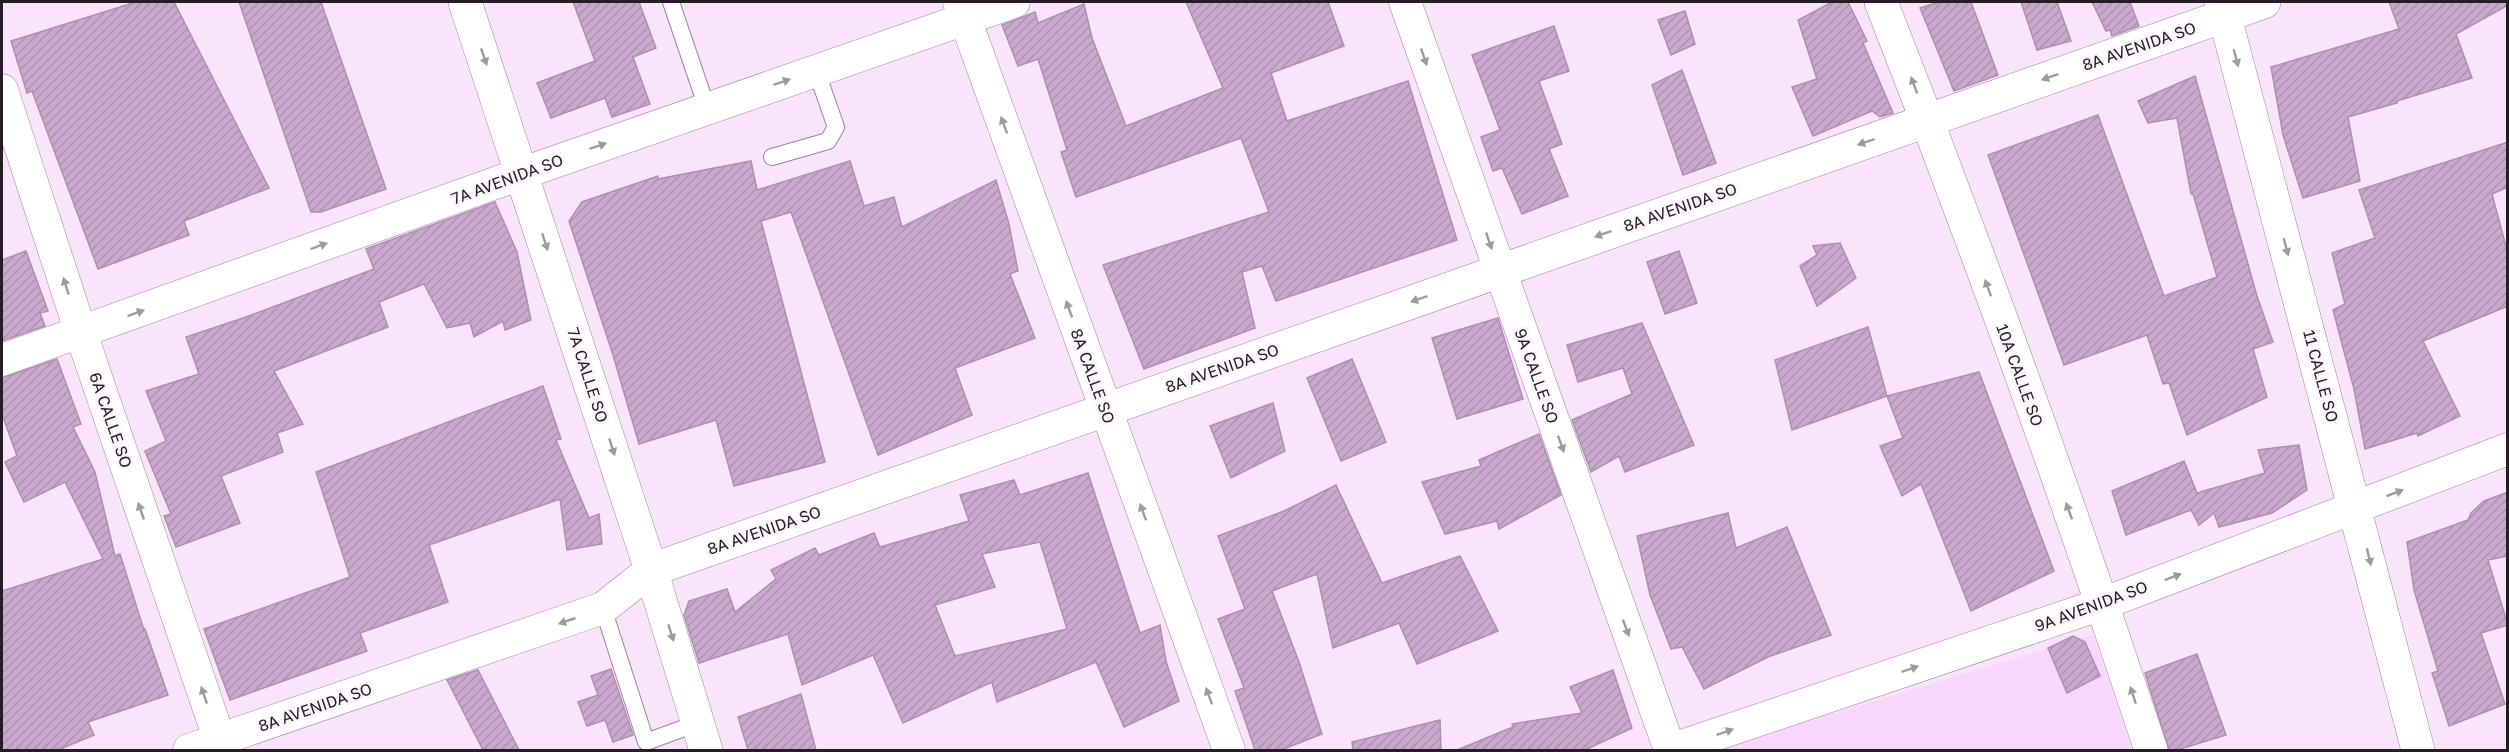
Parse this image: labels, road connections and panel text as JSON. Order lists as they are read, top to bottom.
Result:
{
  "streets": {
    "street": [
      "8A AVENIDA SO",
      "7A AVENIDA SO",
      "7A CALLE SO",
      "10A CALLE SO",
      "8A CALLE SO",
      "9A CALLE SO",
      "11 CALLE SO",
      "6A CALLE SO",
      "9A AVENIDA SO"
    ]
  },
  "crossings": [
    ["8A AVENIDA SO", "7A CALLE SO"],
    ["8A AVENIDA SO", "10A CALLE SO"],
    ["8A AVENIDA SO", "8A CALLE SO"],
    ["8A AVENIDA SO", "9A CALLE SO"],
    ["8A AVENIDA SO", "11 CALLE SO"],
    ["8A AVENIDA SO", "6A CALLE SO"],
    ["7A AVENIDA SO", "7A CALLE SO"],
    ["7A AVENIDA SO", "8A CALLE SO"],
    ["7A AVENIDA SO", "6A CALLE SO"],
    ["10A CALLE SO", "9A AVENIDA SO"],
    ["9A CALLE SO", "9A AVENIDA SO"],
    ["11 CALLE SO", "9A AVENIDA SO"]
  ],
  "one_way": [
    "8A AVENIDA SO",
    "7A AVENIDA SO",
    "7A CALLE SO",
    "10A CALLE SO",
    "8A CALLE SO",
    "9A CALLE SO",
    "11 CALLE SO",
    "6A CALLE SO",
    "9A AVENIDA SO"
  ]
}
